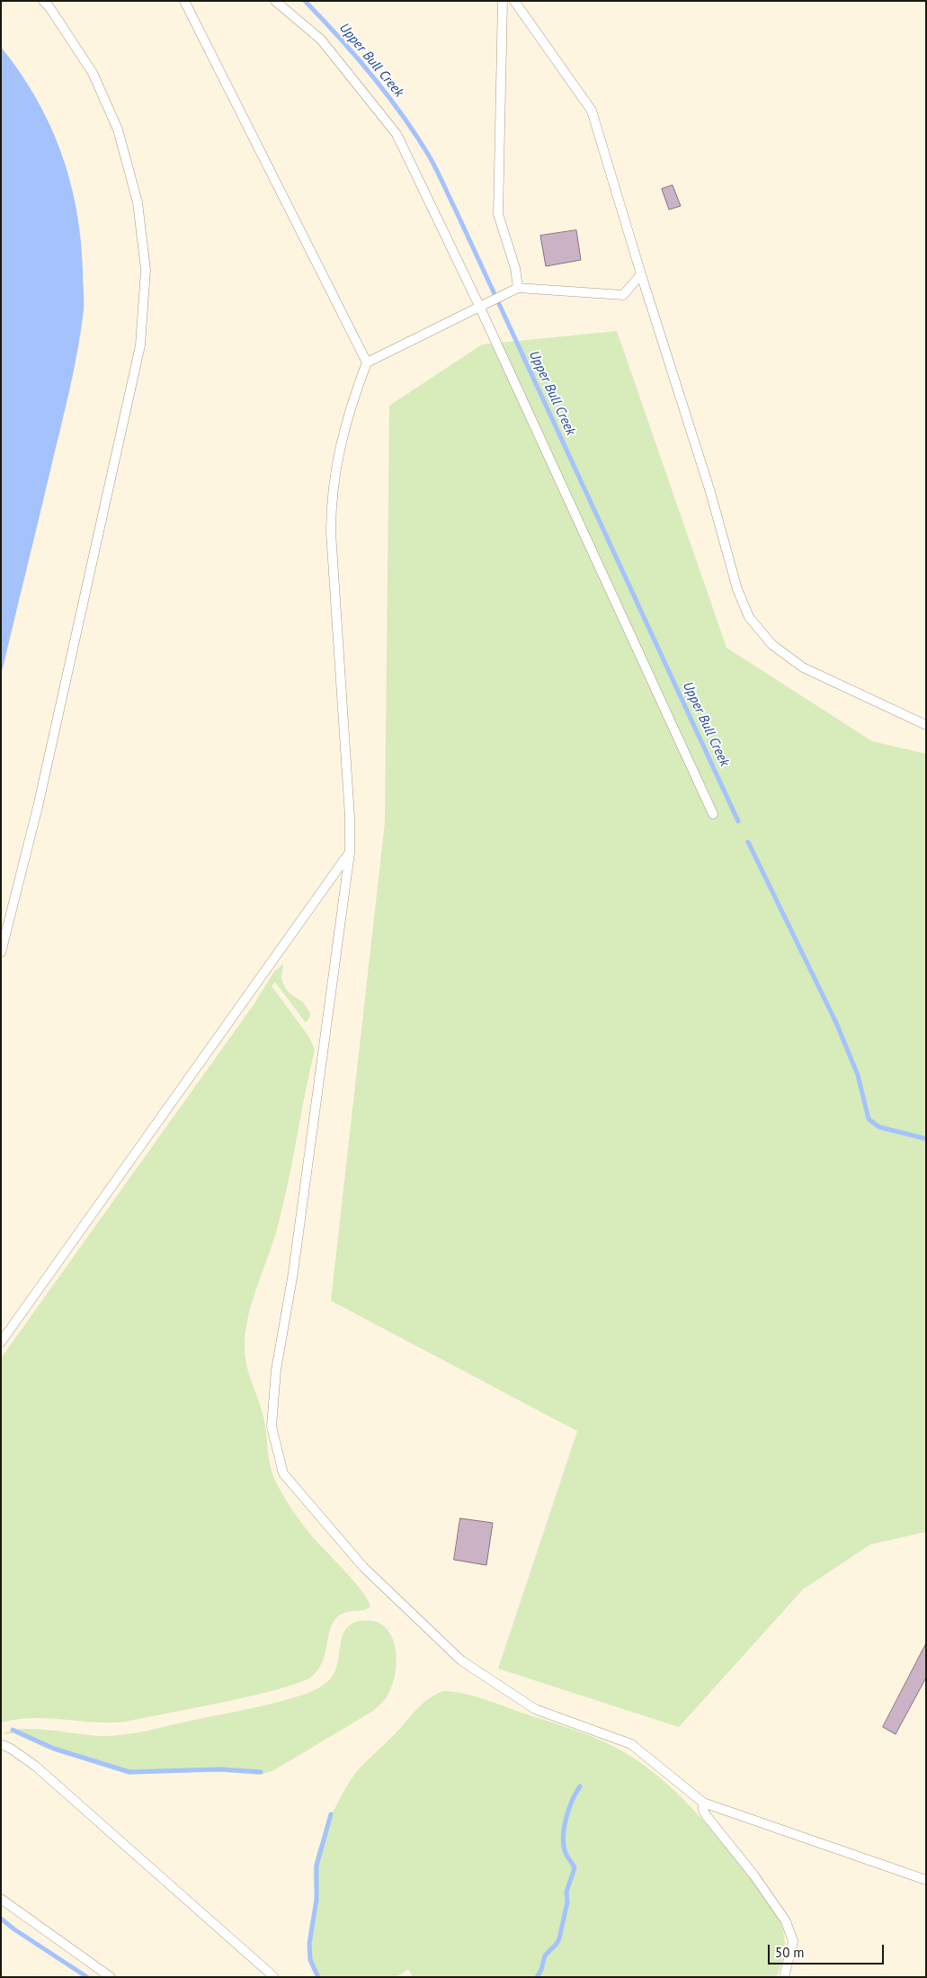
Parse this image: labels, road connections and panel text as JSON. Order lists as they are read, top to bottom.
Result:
{
  "water": ["Upper Bull Creek"],
  "scale_bar": "50 m"
}
